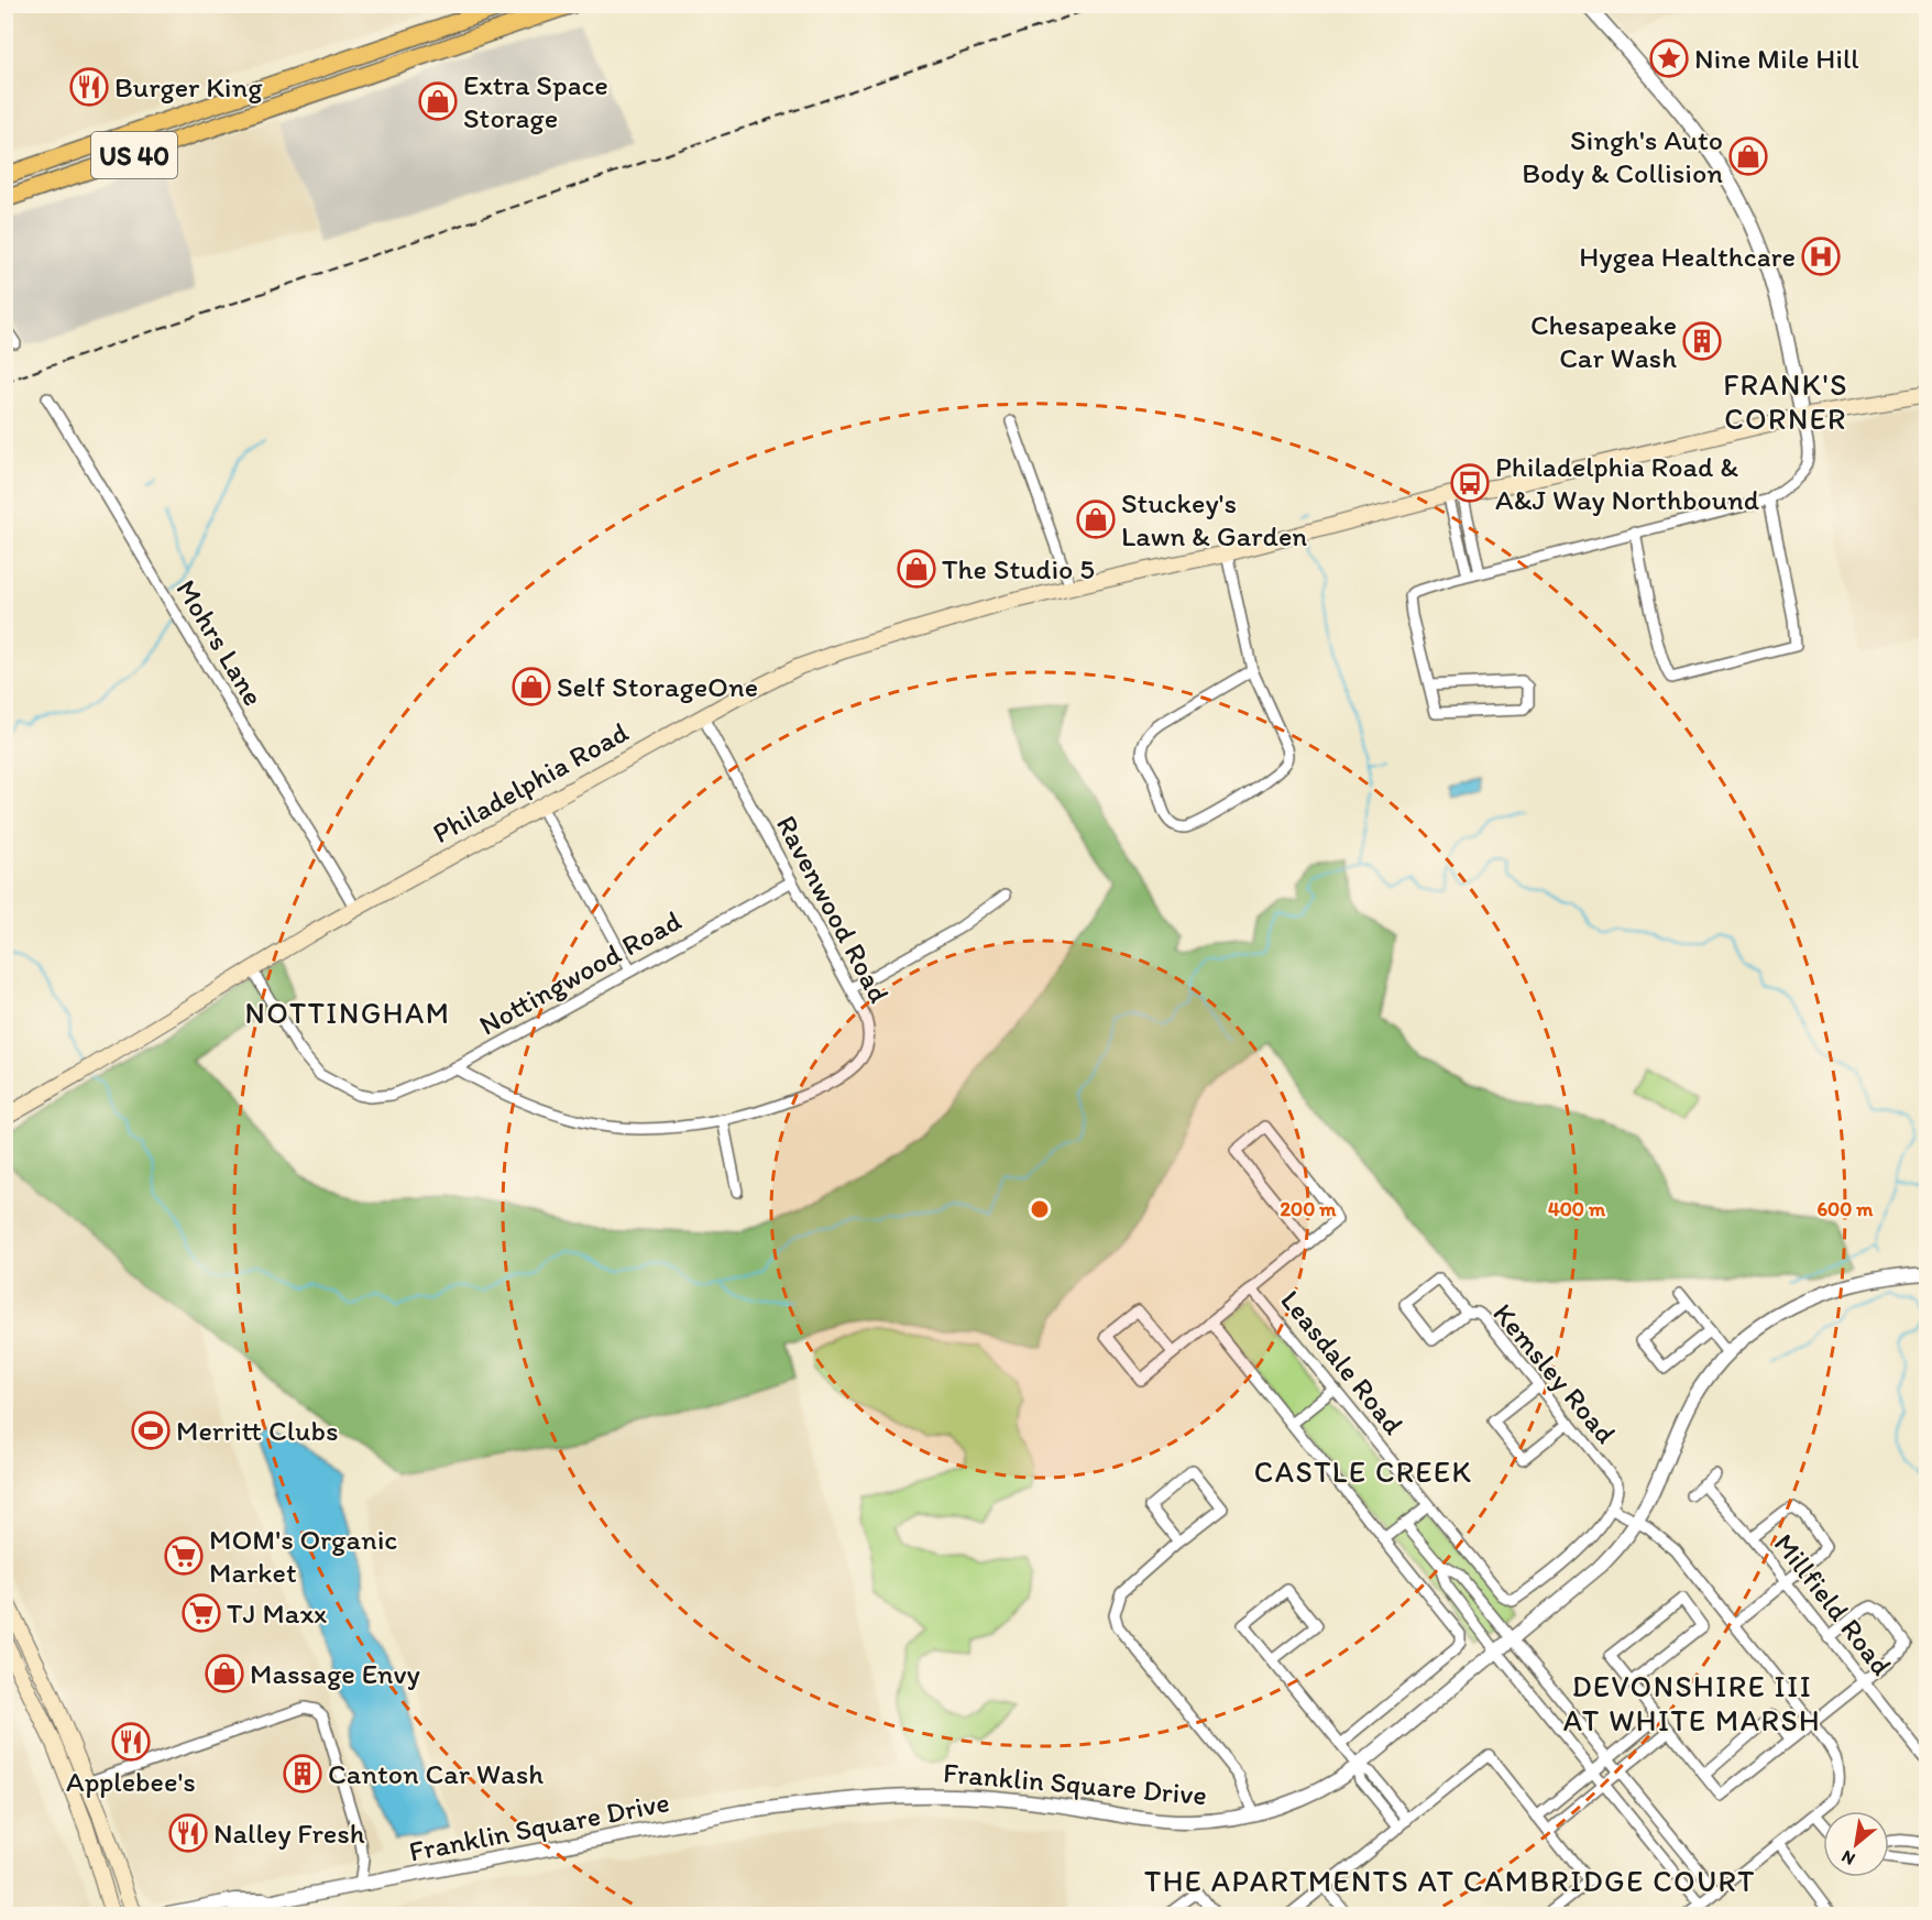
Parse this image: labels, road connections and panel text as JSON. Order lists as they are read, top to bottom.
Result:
{
  "streets": {
    "highway": ["US 40"],
    "main road": ["Philadelphia Road"],
    "street": [
      "Mohrs Lane",
      "Ravenwood Road",
      "Nottingwood Road",
      "Leasdale Road",
      "Kemsley Road",
      "Millfield Road",
      "Franklin Square Drive"
    ]
  },
  "crossings": [
    ["Mohrs Lane", "Philadelphia Road"],
    ["Philadelphia Road", "Ravenwood Road"],
    ["Philadelphia Road", "Nottingwood Road"],
    ["Ravenwood Road", "Nottingwood Road"],
    ["Leasdale Road", "Kemsley Road"]
  ],
  "districts": [
    "FRANK'S CORNER",
    "NOTTINGHAM",
    "CASTLE CREEK",
    "DEVONSHIRE III AT WHITE MARSH",
    "THE APARTMENTS AT CAMBRIDGE COURT"
  ],
  "places": {
    "place": ["Nine Mile Hill"],
    "restaurant": ["Burger King", "Applebee's", "Nalley Fresh"],
    "shop": [
      "Extra Space Storage",
      "Singh's Auto Body & Collision",
      "Stuckey's Lawn & Garden",
      "The Studio 5",
      "Self StorageOne",
      "Massage Envy"
    ],
    "hospital": ["Hygea Healthcare"],
    "building": ["Chesapeake Car Wash", "Canton Car Wash"],
    "bus stop": ["Philadelphia Road & A&J Way Northbound"],
    "sports": ["Merritt Clubs"],
    "supermarket": ["MOM's Organic Market", "TJ Maxx"]
  },
  "north": "bottom left",
  "rings": ["200 m", "400 m", "600 m"]
}
